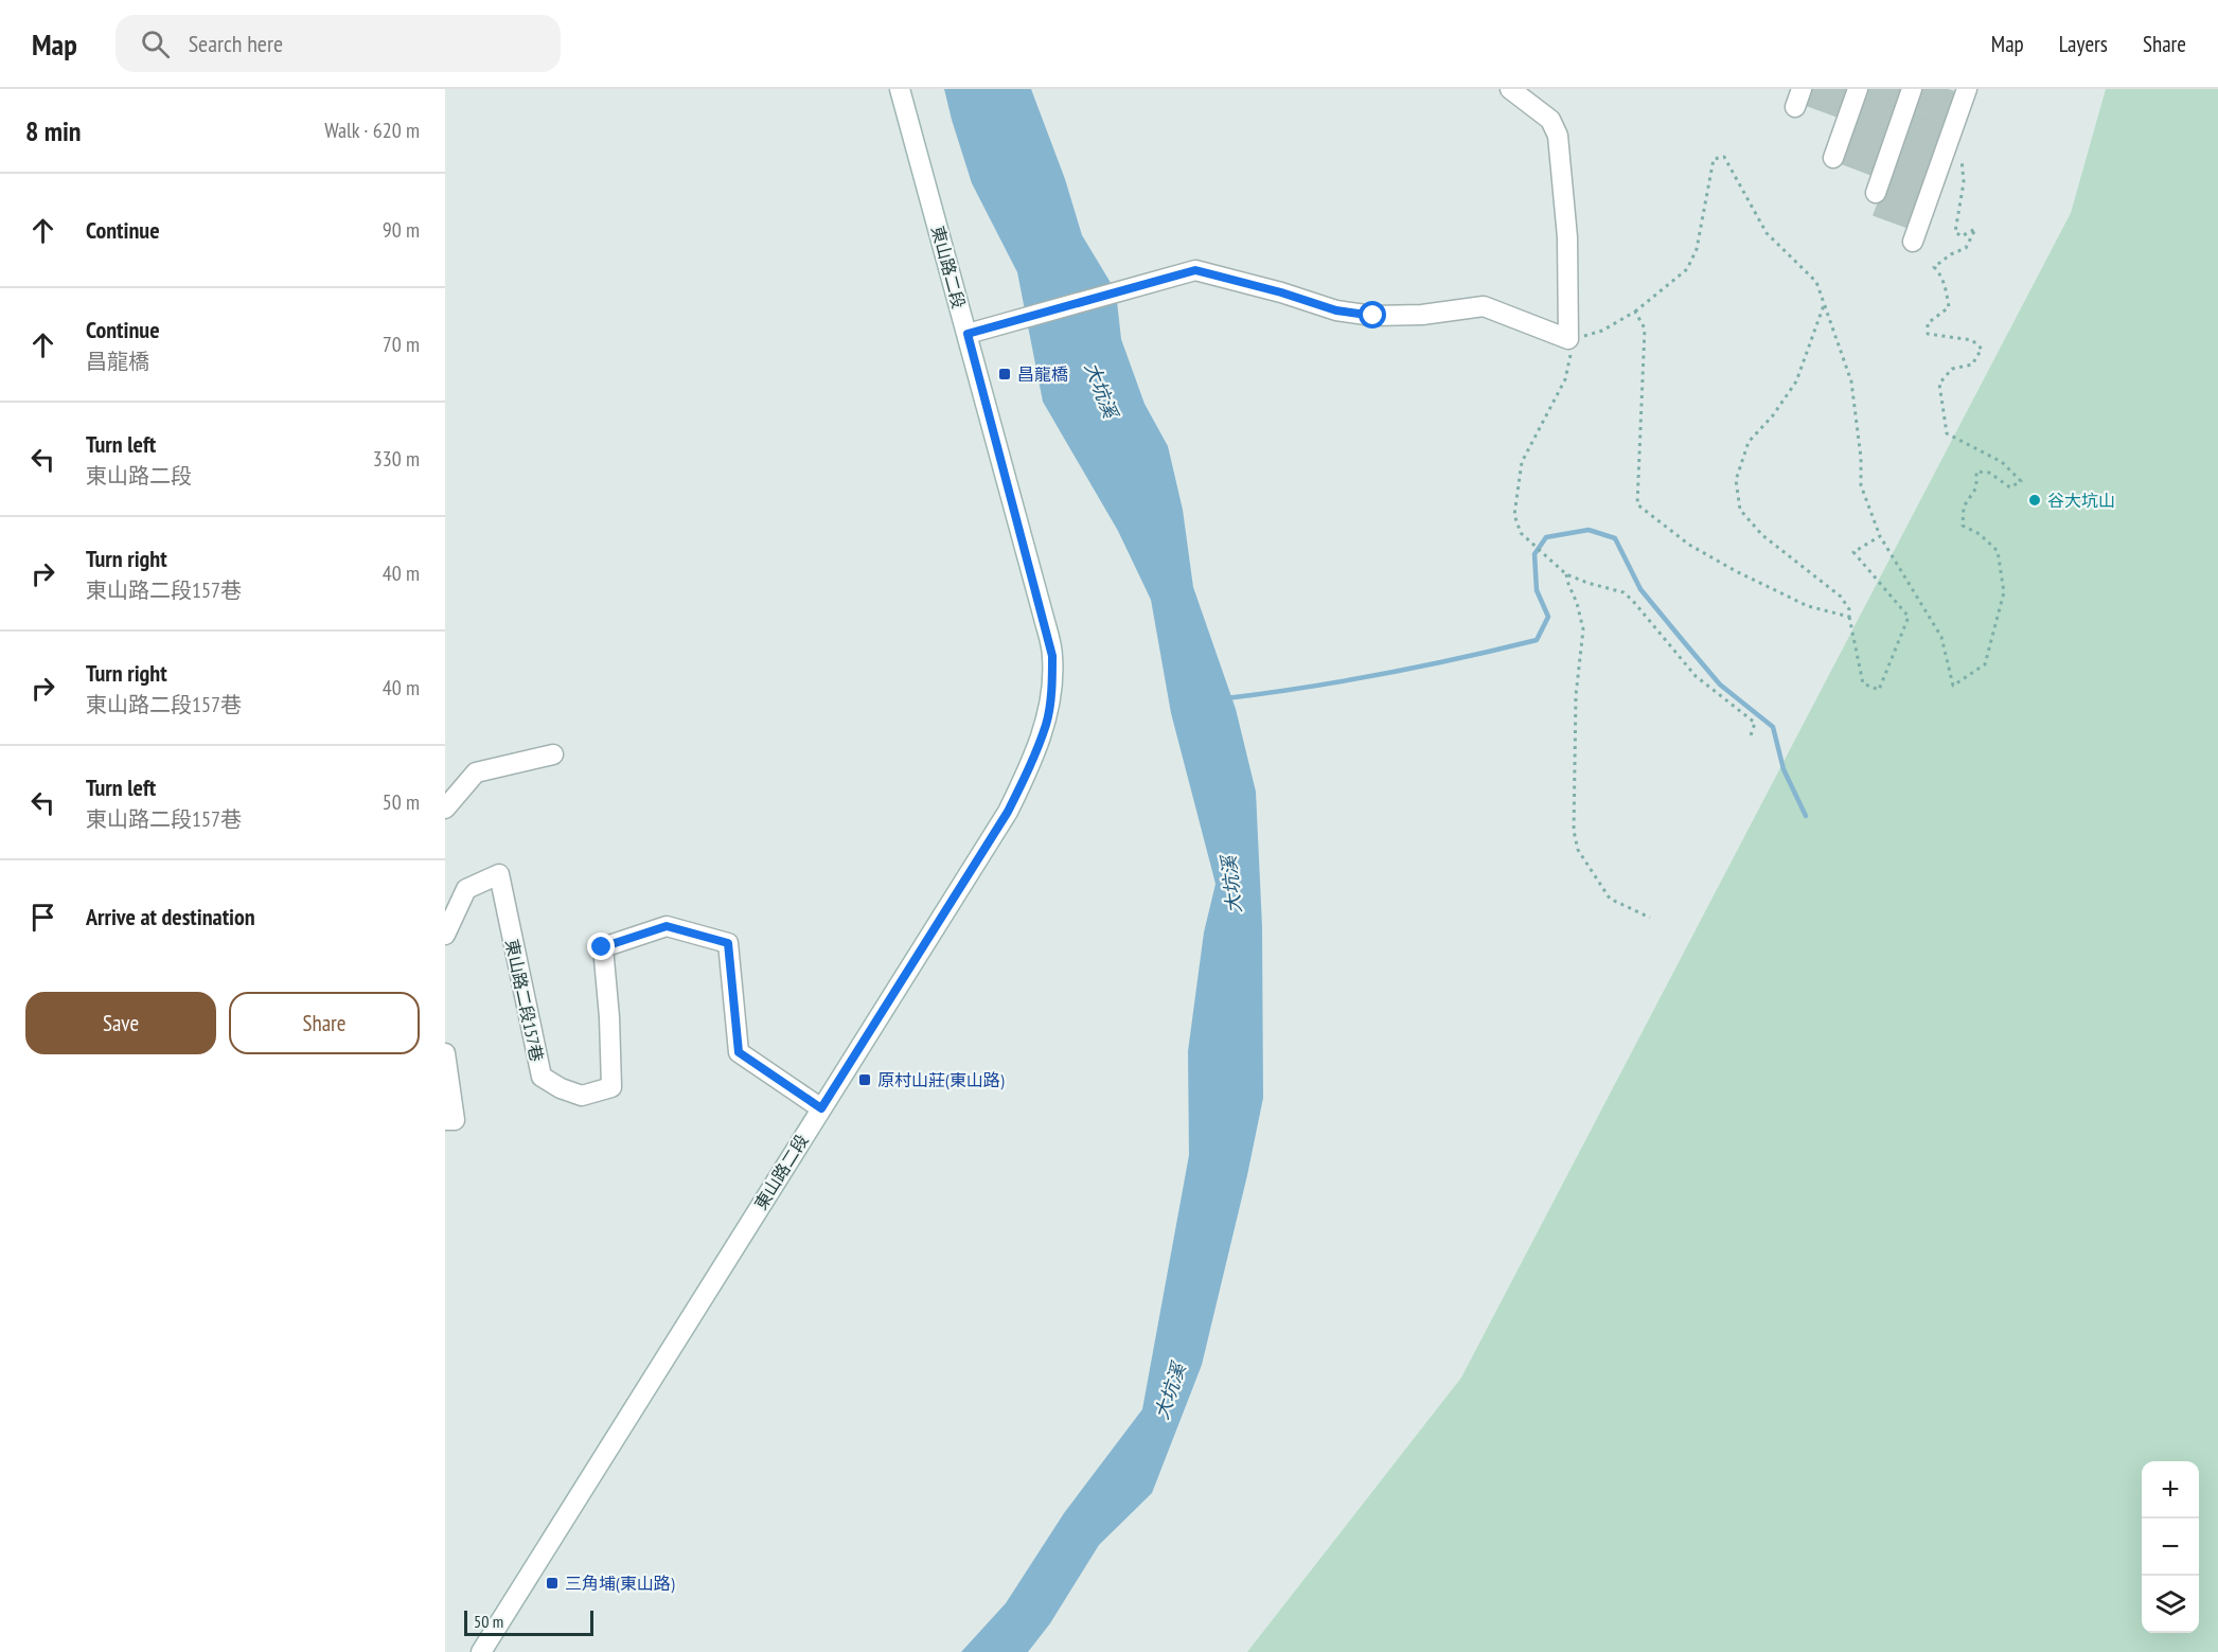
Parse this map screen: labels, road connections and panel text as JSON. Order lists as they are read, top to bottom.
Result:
{
  "streets": {
    "street": ["東山路二段", "東山路二段157巷"]
  },
  "crossings": [
    ["東山路二段", "東山路二段157巷"]
  ],
  "water": ["大坑溪"],
  "places": {
    "transit": ["昌龍橋", "原村山莊(東山路)", "三角埔(東山路)"],
    "other": ["谷大坑山"]
  },
  "scale_bar": "50 m",
  "page": {
    "header": "Map",
    "search": "Search here",
    "nav": ["Map", "Layers", "Share"],
    "heading": ["8 min", "Walk · 620 m"],
    "list": [
      ["Continue", "90 m"],
      ["Continue", "昌龍橋", "70 m"],
      ["Turn left", "東山路二段", "330 m"],
      ["Turn right", "東山路二段157巷", "40 m"],
      ["Turn right", "東山路二段157巷", "40 m"],
      ["Turn left", "東山路二段157巷", "50 m"],
      "Arrive at destination"
    ],
    "buttons": ["Save", "Share"],
    "map_buttons": ["+", "−"],
    "scale": "50 m"
  }
}
